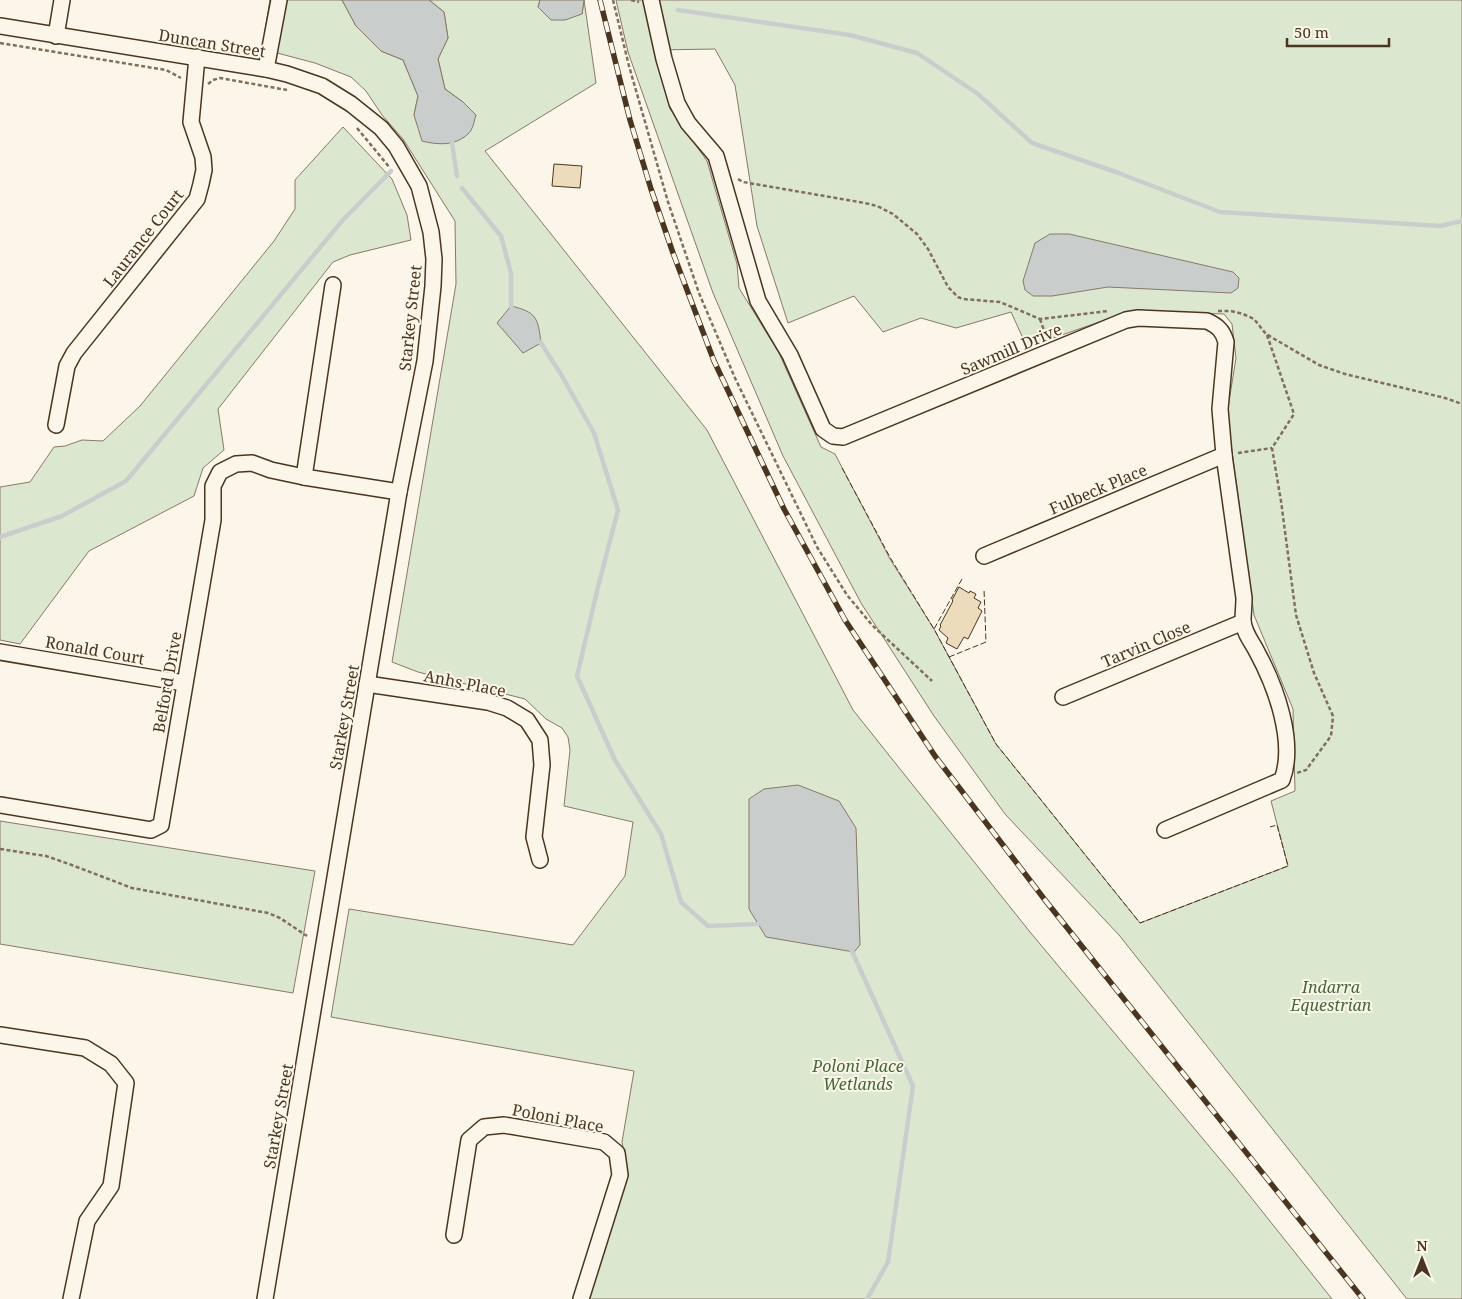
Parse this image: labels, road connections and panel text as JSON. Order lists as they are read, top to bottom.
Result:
{
  "streets": {
    "street": [
      "Duncan Street",
      "Laurance Court",
      "Starkey Street",
      "Sawmill Drive",
      "Fulbeck Place",
      "Tarvin Close",
      "Ronald Court",
      "Belford Drive",
      "Anhs Place",
      "Poloni Place"
    ]
  },
  "crossings": [
    ["Duncan Street", "Laurance Court"],
    ["Duncan Street", "Starkey Street"],
    ["Starkey Street", "Belford Drive"],
    ["Starkey Street", "Anhs Place"],
    ["Sawmill Drive", "Fulbeck Place"],
    ["Sawmill Drive", "Tarvin Close"],
    ["Ronald Court", "Belford Drive"]
  ],
  "parks": ["Indarra Equestrian", "Poloni Place Wetlands"],
  "scale_bar": "50 m",
  "north": "top"
}
